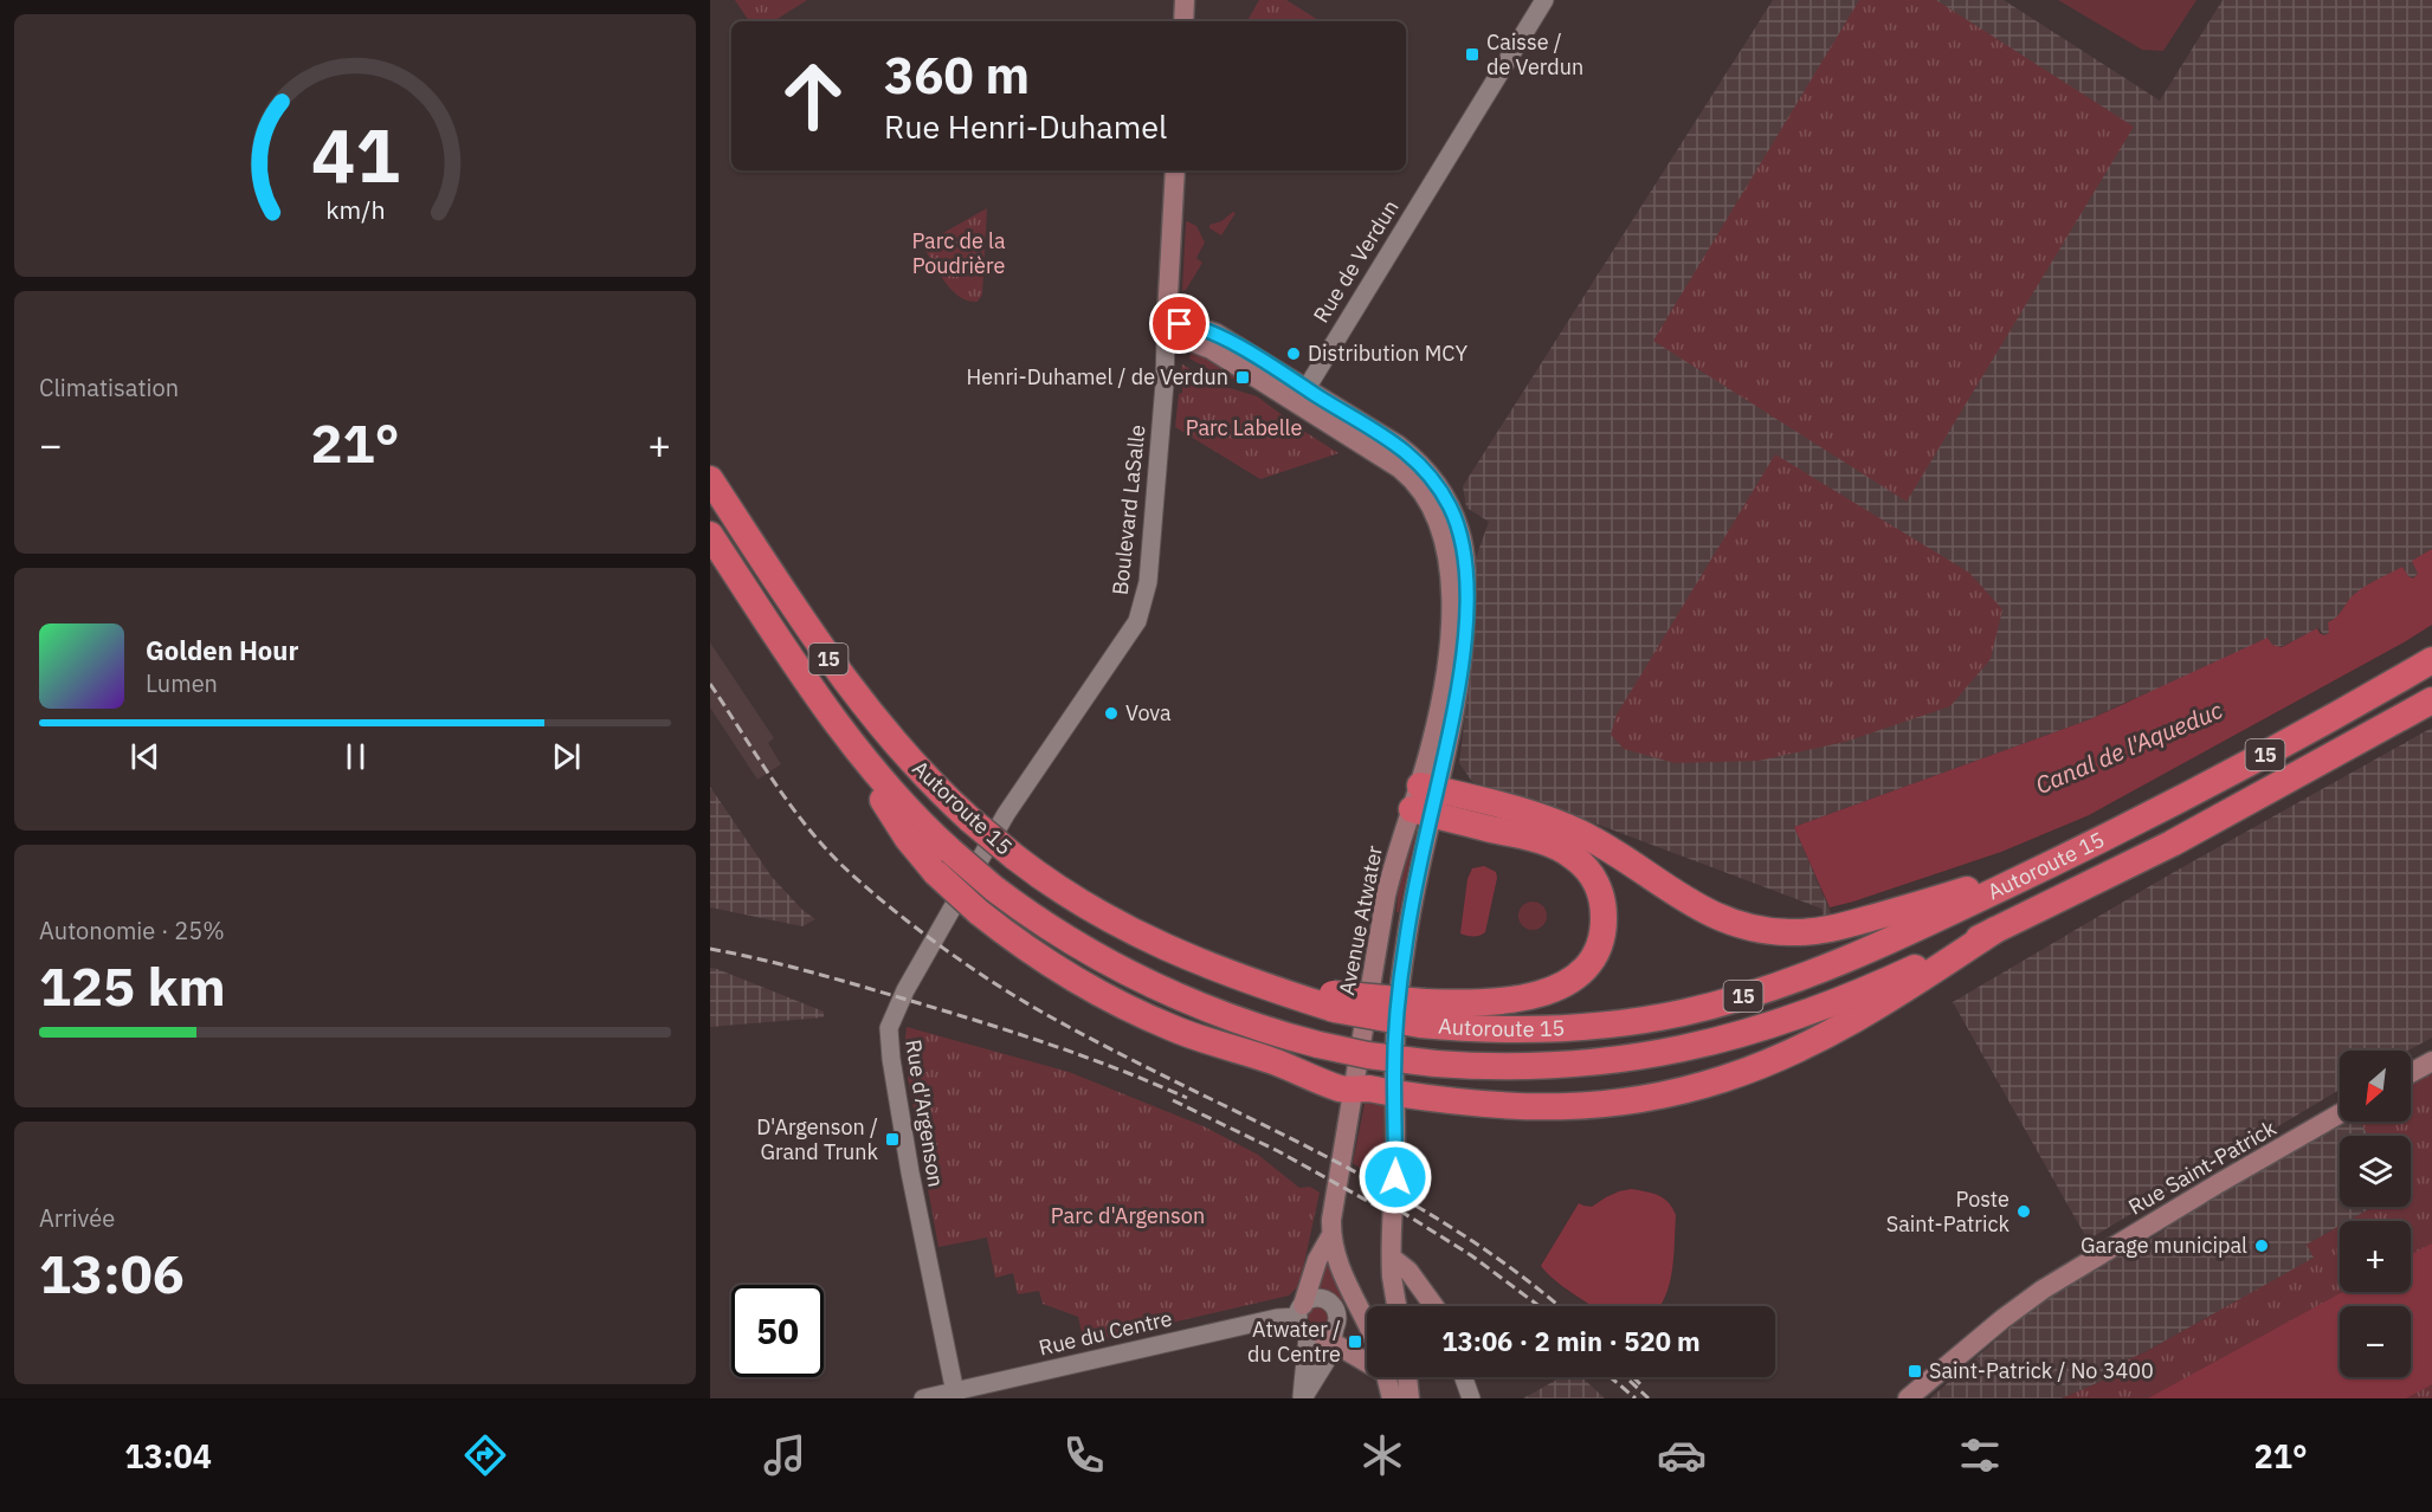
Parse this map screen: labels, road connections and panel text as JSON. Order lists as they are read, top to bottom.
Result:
{
  "streets": {
    "highway": ["15", "Autoroute 15"],
    "main road": ["Boulevard LaSalle", "Avenue Atwater", "Rue Saint-Patrick"],
    "street": ["Rue de Verdun", "Rue d'Argenson", "Rue du Centre"]
  },
  "crossings": [
    ["Rue de Verdun", "Avenue Atwater"],
    ["Boulevard LaSalle", "Avenue Atwater"],
    ["Boulevard LaSalle", "Rue d'Argenson"],
    ["Rue d'Argenson", "Rue du Centre"]
  ],
  "water": ["Canal de l'Aqueduc"],
  "parks": ["Parc de la Poudrière", "Parc Labelle", "Parc d'Argenson"],
  "places": {
    "transit": [
      "Caisse / de Verdun",
      "Henri-Duhamel / de Verdun",
      "D'Argenson / Grand Trunk",
      "Atwater / du Centre",
      "Saint-Patrick / No 3400"
    ],
    "other": [
      "Distribution MCY",
      "Vova",
      "Poste Saint-Patrick",
      "Garage municipal"
    ]
  },
  "north": "bottom left",
  "page": {
    "turn": ["360 m", "Rue Henri-Duhamel"],
    "tile": [
      "Climatisation",
      ["Autonomie · 25%", "125 km"],
      ["Arrivée", "13:06"]
    ],
    "heat": ["−", "21°", "+"],
    "song": ["Golden Hour", "Lumen"],
    "map_buttons": ["+", "−"],
    "limit": "50",
    "trip": "13:06 · 2 min · 520 m",
    "tabs": ["13:04", "21°"],
    "gauge": ["41", "km/h"]
  }
}
